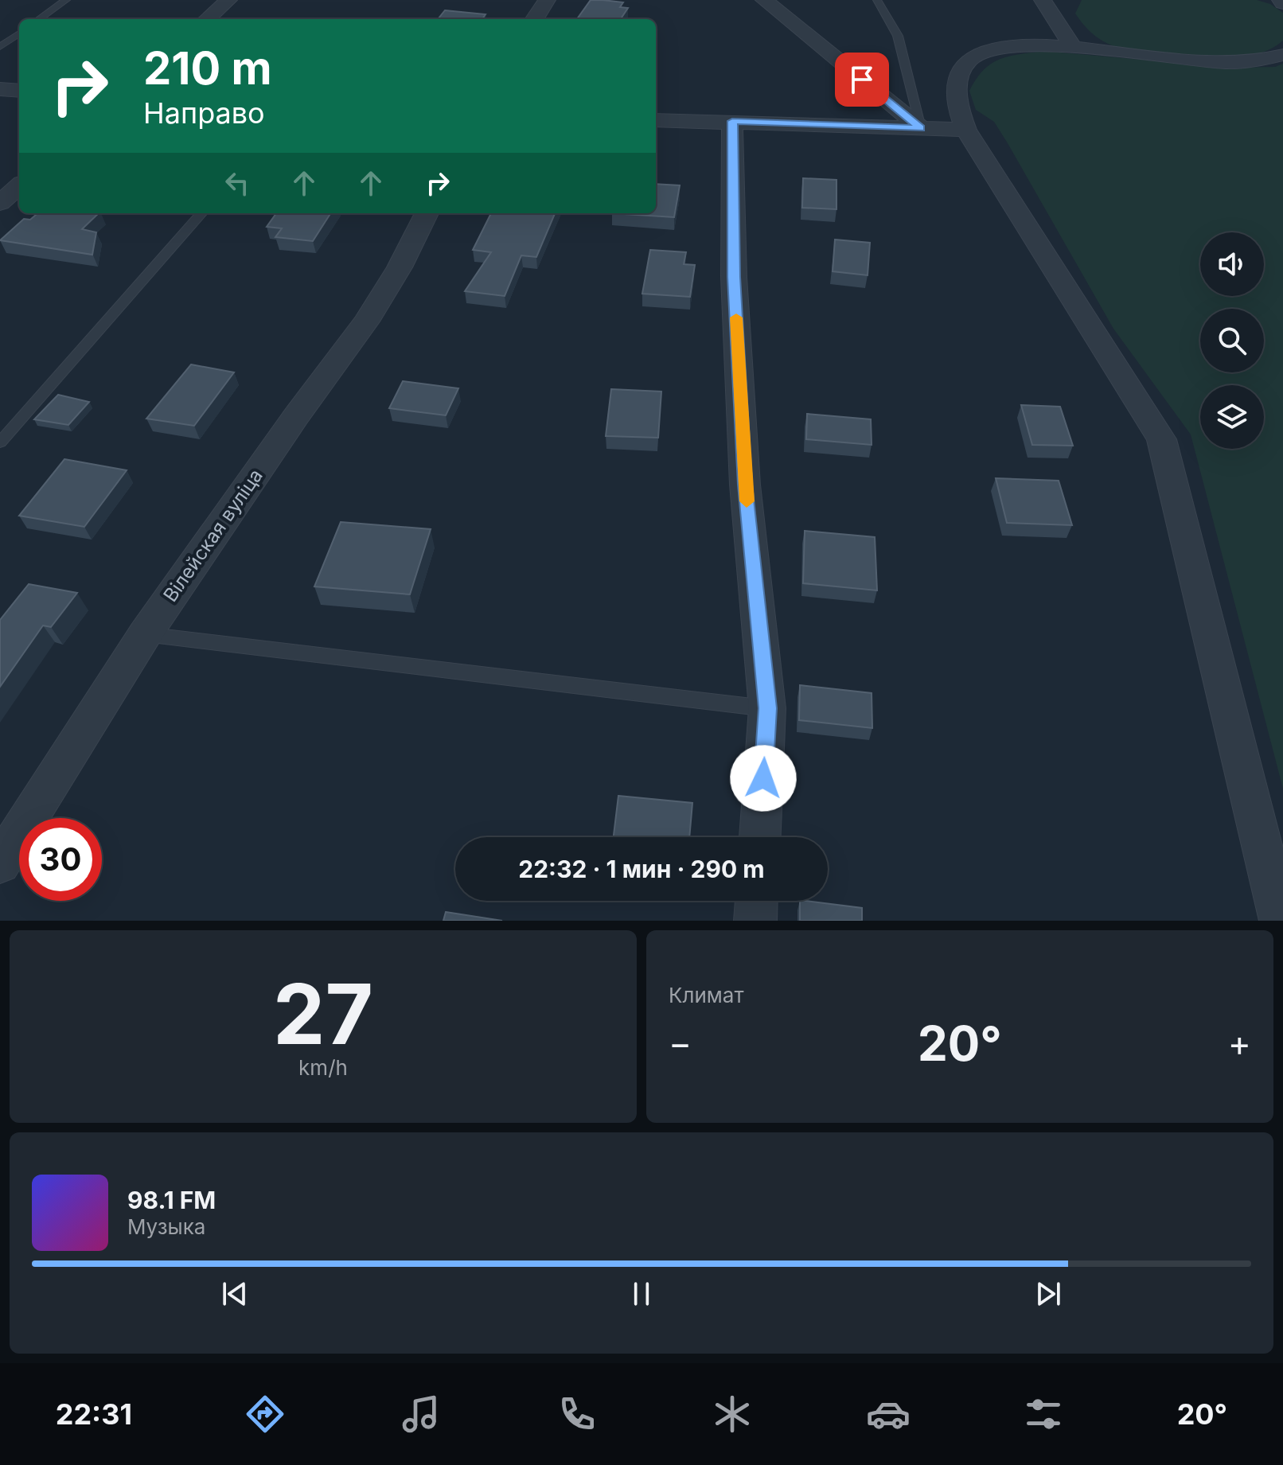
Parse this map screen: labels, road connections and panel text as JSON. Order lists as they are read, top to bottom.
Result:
{
  "streets": {
    "street": ["Вілейская вуліца"]
  },
  "page": {
    "turn": ["210 m", "Направо"],
    "limit": "30",
    "trip": "22:32 · 1 мин · 290 m",
    "tile": [
      ["27", "km/h"],
      "Климат"
    ],
    "heat": ["−", "20°", "+"],
    "song": ["98.1 FM", "Музыка"],
    "tabs": ["22:31", "20°"]
  }
}
